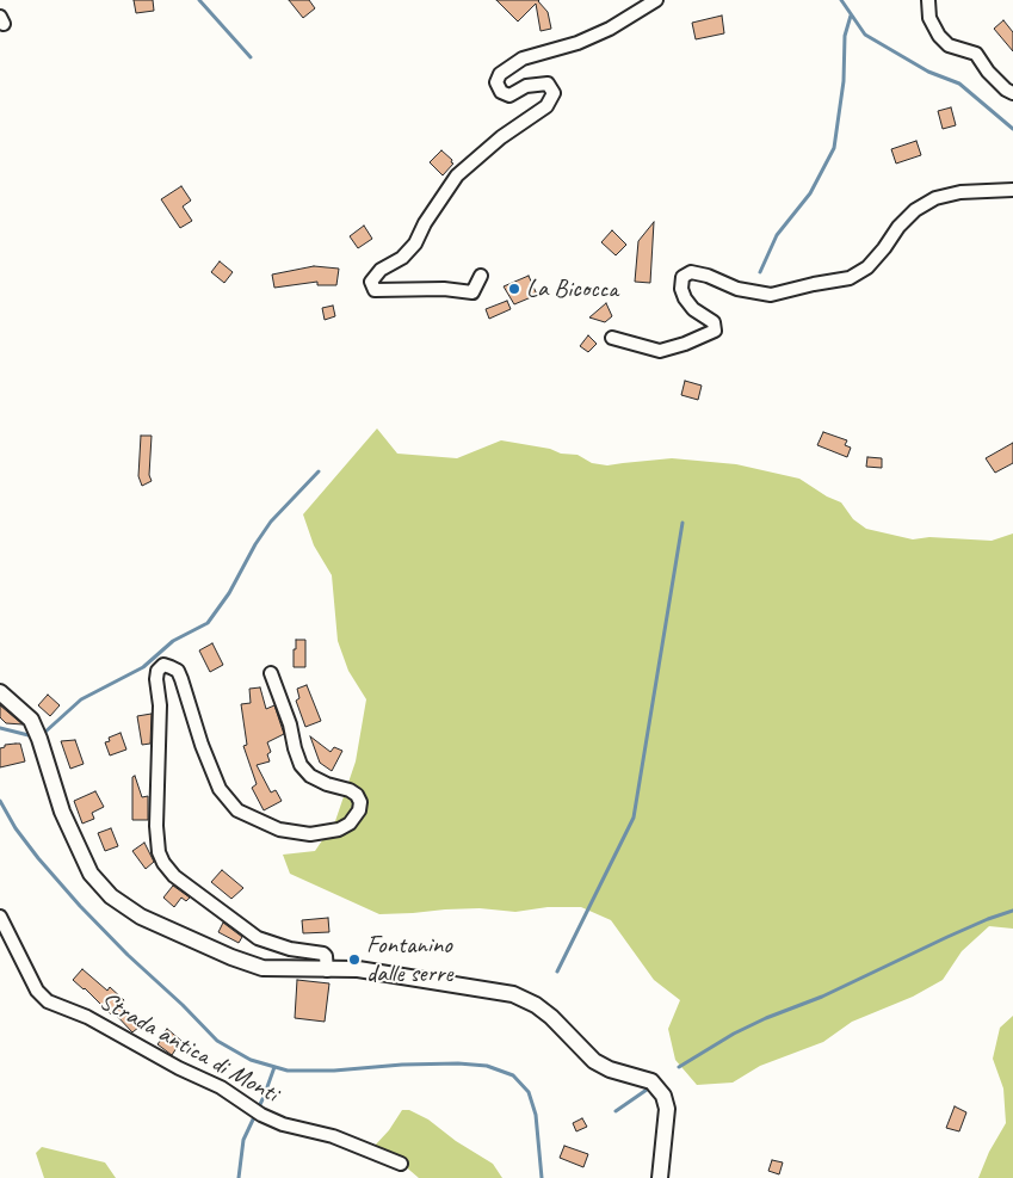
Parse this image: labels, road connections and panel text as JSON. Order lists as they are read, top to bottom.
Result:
{
  "streets": {
    "street": ["Strada antica di Monti"]
  },
  "places": ["La Bicocca", "Fontanino dalle serre"]
}
